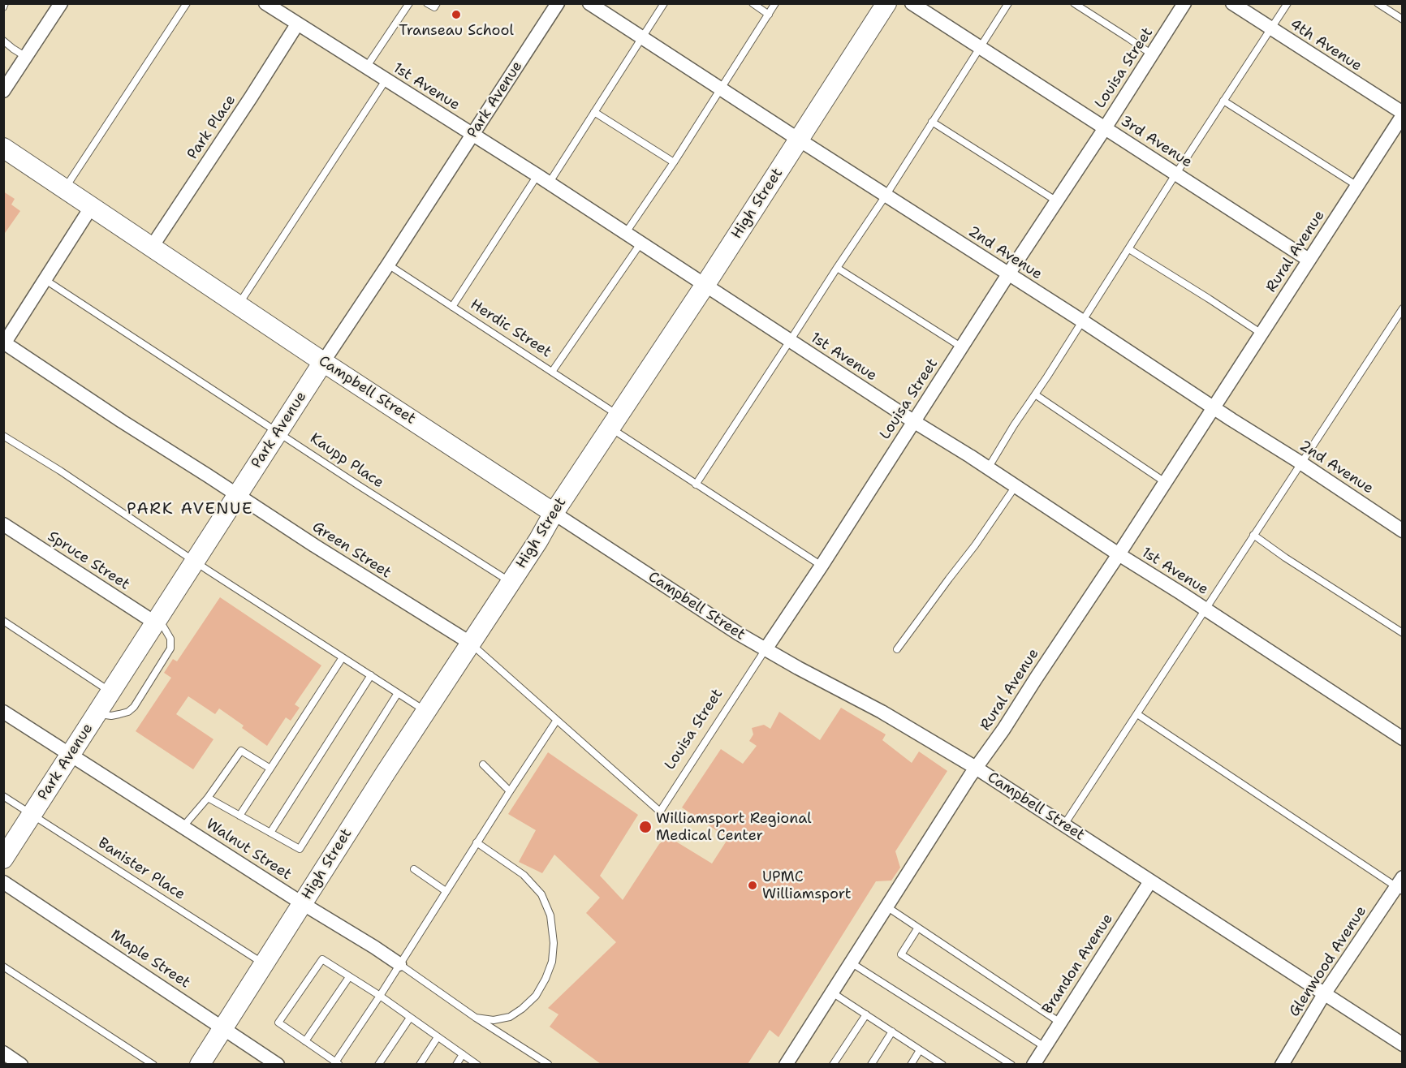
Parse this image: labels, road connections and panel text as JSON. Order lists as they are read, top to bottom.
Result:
{
  "streets": {
    "street": [
      "4th Avenue",
      "Louisa Street",
      "1st Avenue",
      "Park Avenue",
      "Park Place",
      "3rd Avenue",
      "High Street",
      "Rural Avenue",
      "2nd Avenue",
      "Campbell Street",
      "Green Street",
      "Spruce Street",
      "Walnut Street",
      "Maple Street",
      "Glenwood Avenue",
      "Brandon Avenue"
    ],
    "lane": ["Herdic Street", "Kaupp Place", "Banister Place"]
  },
  "crossings": [
    ["4th Avenue", "Rural Avenue"],
    ["Louisa Street", "1st Avenue"],
    ["Louisa Street", "3rd Avenue"],
    ["Louisa Street", "2nd Avenue"],
    ["Louisa Street", "Herdic Street"],
    ["Louisa Street", "Campbell Street"],
    ["Louisa Street", "Green Street"],
    ["1st Avenue", "Park Avenue"],
    ["1st Avenue", "Park Place"],
    ["1st Avenue", "High Street"],
    ["1st Avenue", "Rural Avenue"],
    ["Park Avenue", "Herdic Street"],
    ["Park Avenue", "Campbell Street"],
    ["Park Avenue", "Kaupp Place"],
    ["Park Avenue", "Green Street"],
    ["Park Avenue", "Spruce Street"],
    ["Park Avenue", "Walnut Street"],
    ["Park Avenue", "Banister Place"],
    ["Park Place", "Campbell Street"],
    ["3rd Avenue", "Rural Avenue"],
    ["High Street", "2nd Avenue"],
    ["High Street", "Herdic Street"],
    ["High Street", "Campbell Street"],
    ["High Street", "Kaupp Place"],
    ["High Street", "Green Street"],
    ["High Street", "Walnut Street"],
    ["High Street", "Banister Place"],
    ["High Street", "Maple Street"],
    ["Rural Avenue", "2nd Avenue"],
    ["Rural Avenue", "Campbell Street"],
    ["Campbell Street", "Glenwood Avenue"],
    ["Campbell Street", "Brandon Avenue"]
  ],
  "districts": ["PARK AVENUE"],
  "places": ["Transeau School", "Williamsport Regional Medical Center", "UPMC Williamsport"]
}
